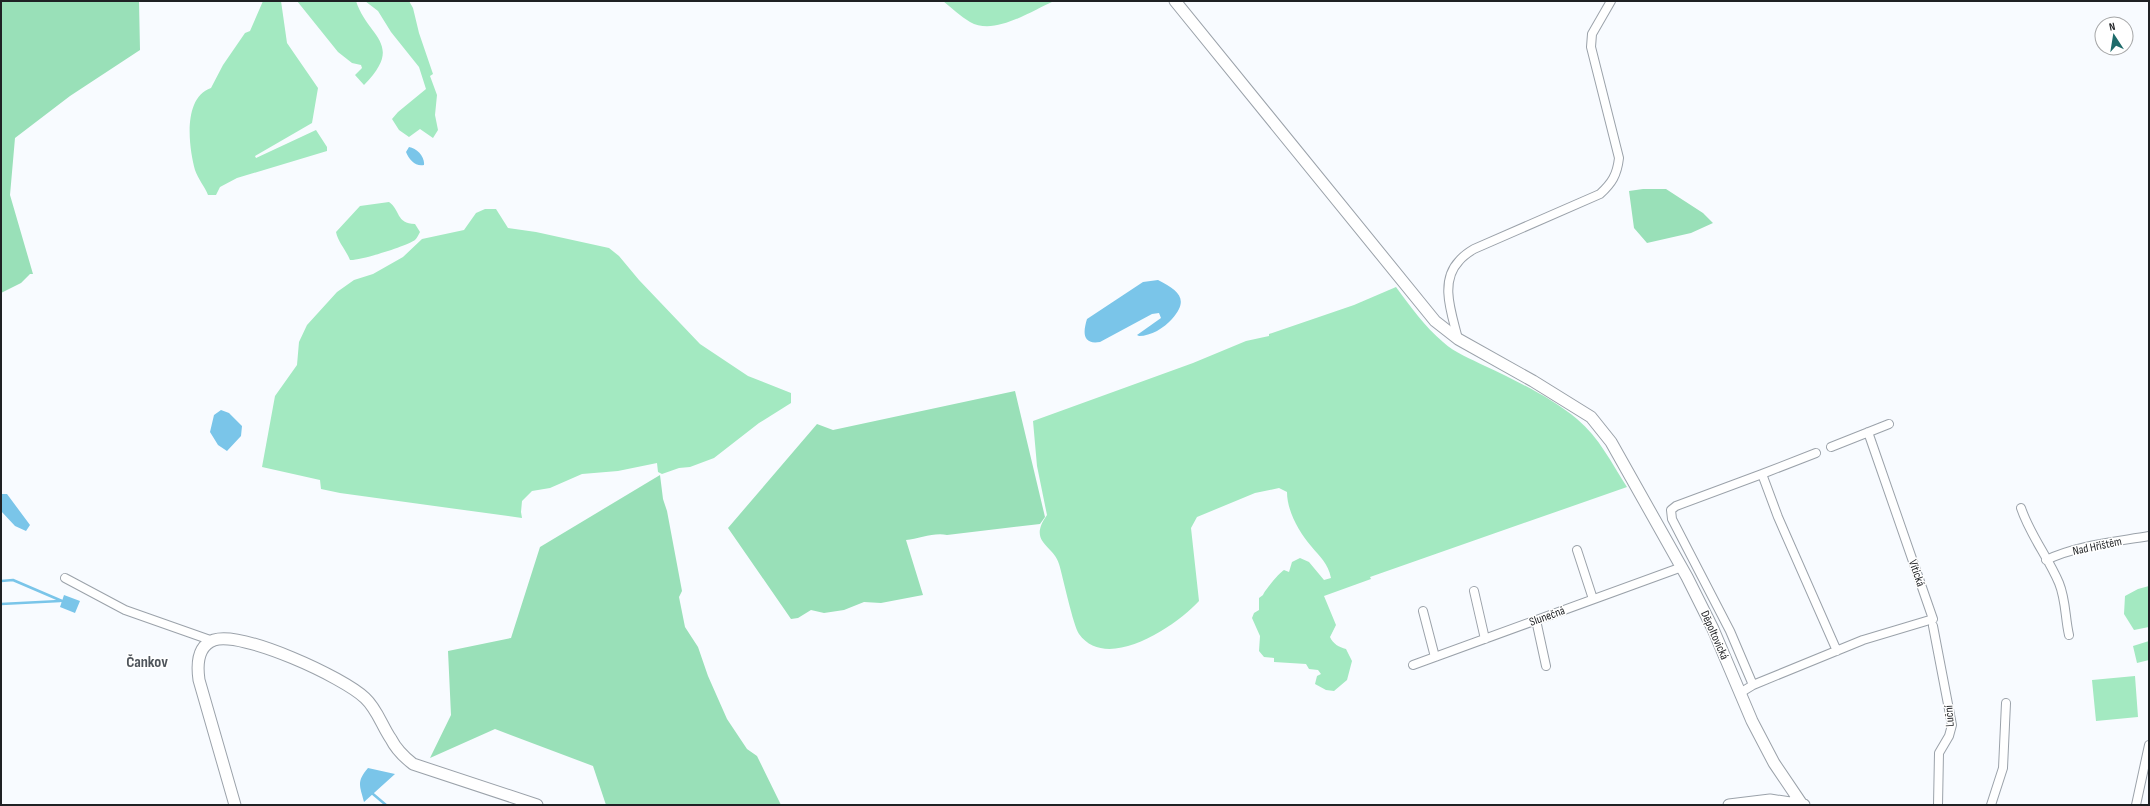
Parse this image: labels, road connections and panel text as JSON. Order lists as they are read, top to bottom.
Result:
{
  "streets": {
    "street": [
      "Nad Hřištěm",
      "Vitická",
      "Slunečná",
      "Děpoltovická",
      "Luční"
    ]
  },
  "crossings": [
    ["Vitická", "Děpoltovická"],
    ["Slunečná", "Děpoltovická"]
  ],
  "districts": ["Čankov"],
  "north": "top"
}
